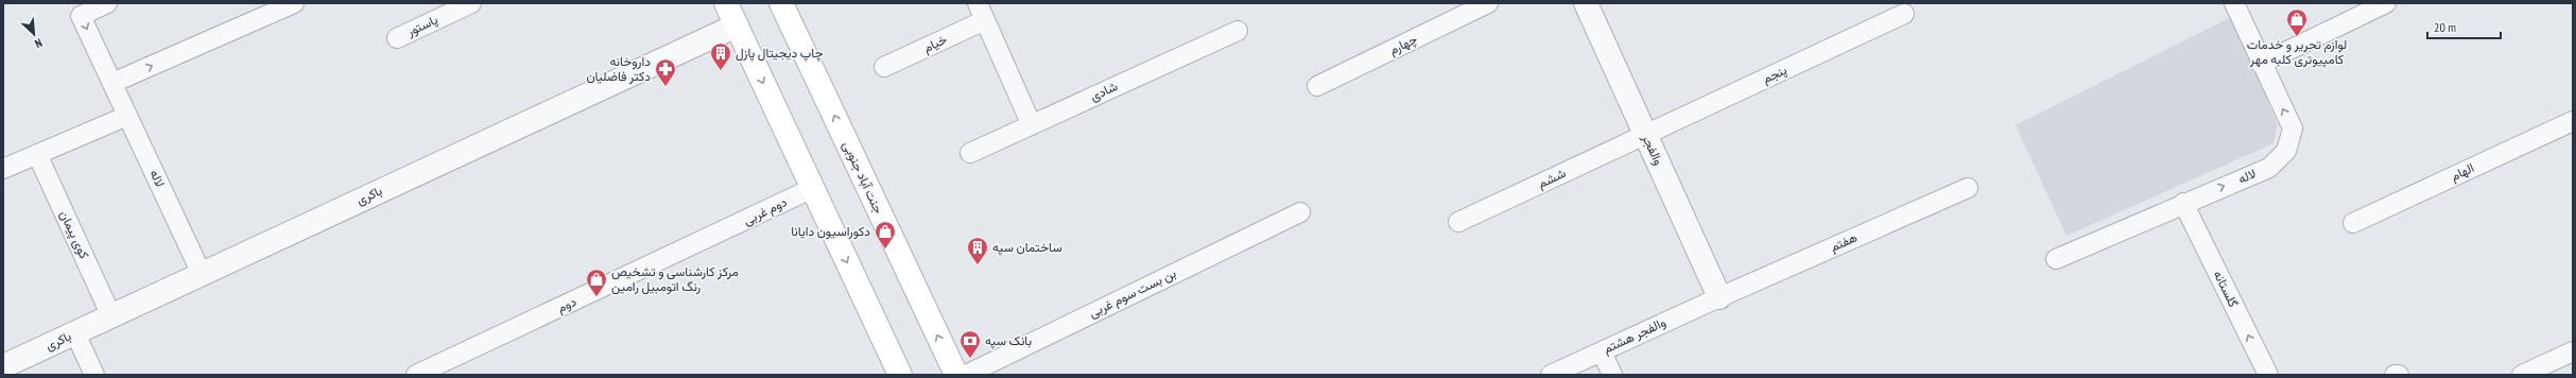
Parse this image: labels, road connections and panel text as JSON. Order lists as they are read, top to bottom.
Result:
{
  "streets": {
    "main road": ["جنت آباد جنوبی"],
    "street": [
      "پاستور",
      "خیام",
      "چهارم",
      "پنجم",
      "شادی",
      "والفجر",
      "الهام",
      "لاله",
      "ششم",
      "باکری",
      "دوم غربی",
      "کوی پیمان",
      "هفتم",
      "گلستانه",
      "بن بست سوم غربی",
      "دوم",
      "والفجر هشتم"
    ]
  },
  "crossings": [
    ["پنجم", "والفجر"],
    ["پنجم", "ششم"],
    ["والفجر", "ششم"],
    ["والفجر", "هفتم"],
    ["والفجر", "والفجر هشتم"],
    ["لاله", "باکری"],
    ["لاله", "گلستانه"],
    ["باکری", "کوی پیمان"],
    ["دوم غربی", "دوم"],
    ["هفتم", "والفجر هشتم"]
  ],
  "one_way": ["گلستانه"],
  "places": {
    "shop": ["لوازم تحریر و خدمات کامپیوتری کلبه مهر", "دکوراسیون دایانا", "مرکز کارشناسی و تشخیص رنگ اتومبیل رامین"],
    "building": ["چاپ دیجیتال پازل", "ساختمان سپه"],
    "pharmacy": ["داروخانه دکتر فاضلیان"],
    "bank": ["بانک سپه"]
  },
  "scale_bar": "20 m",
  "north": "bottom right"
}
